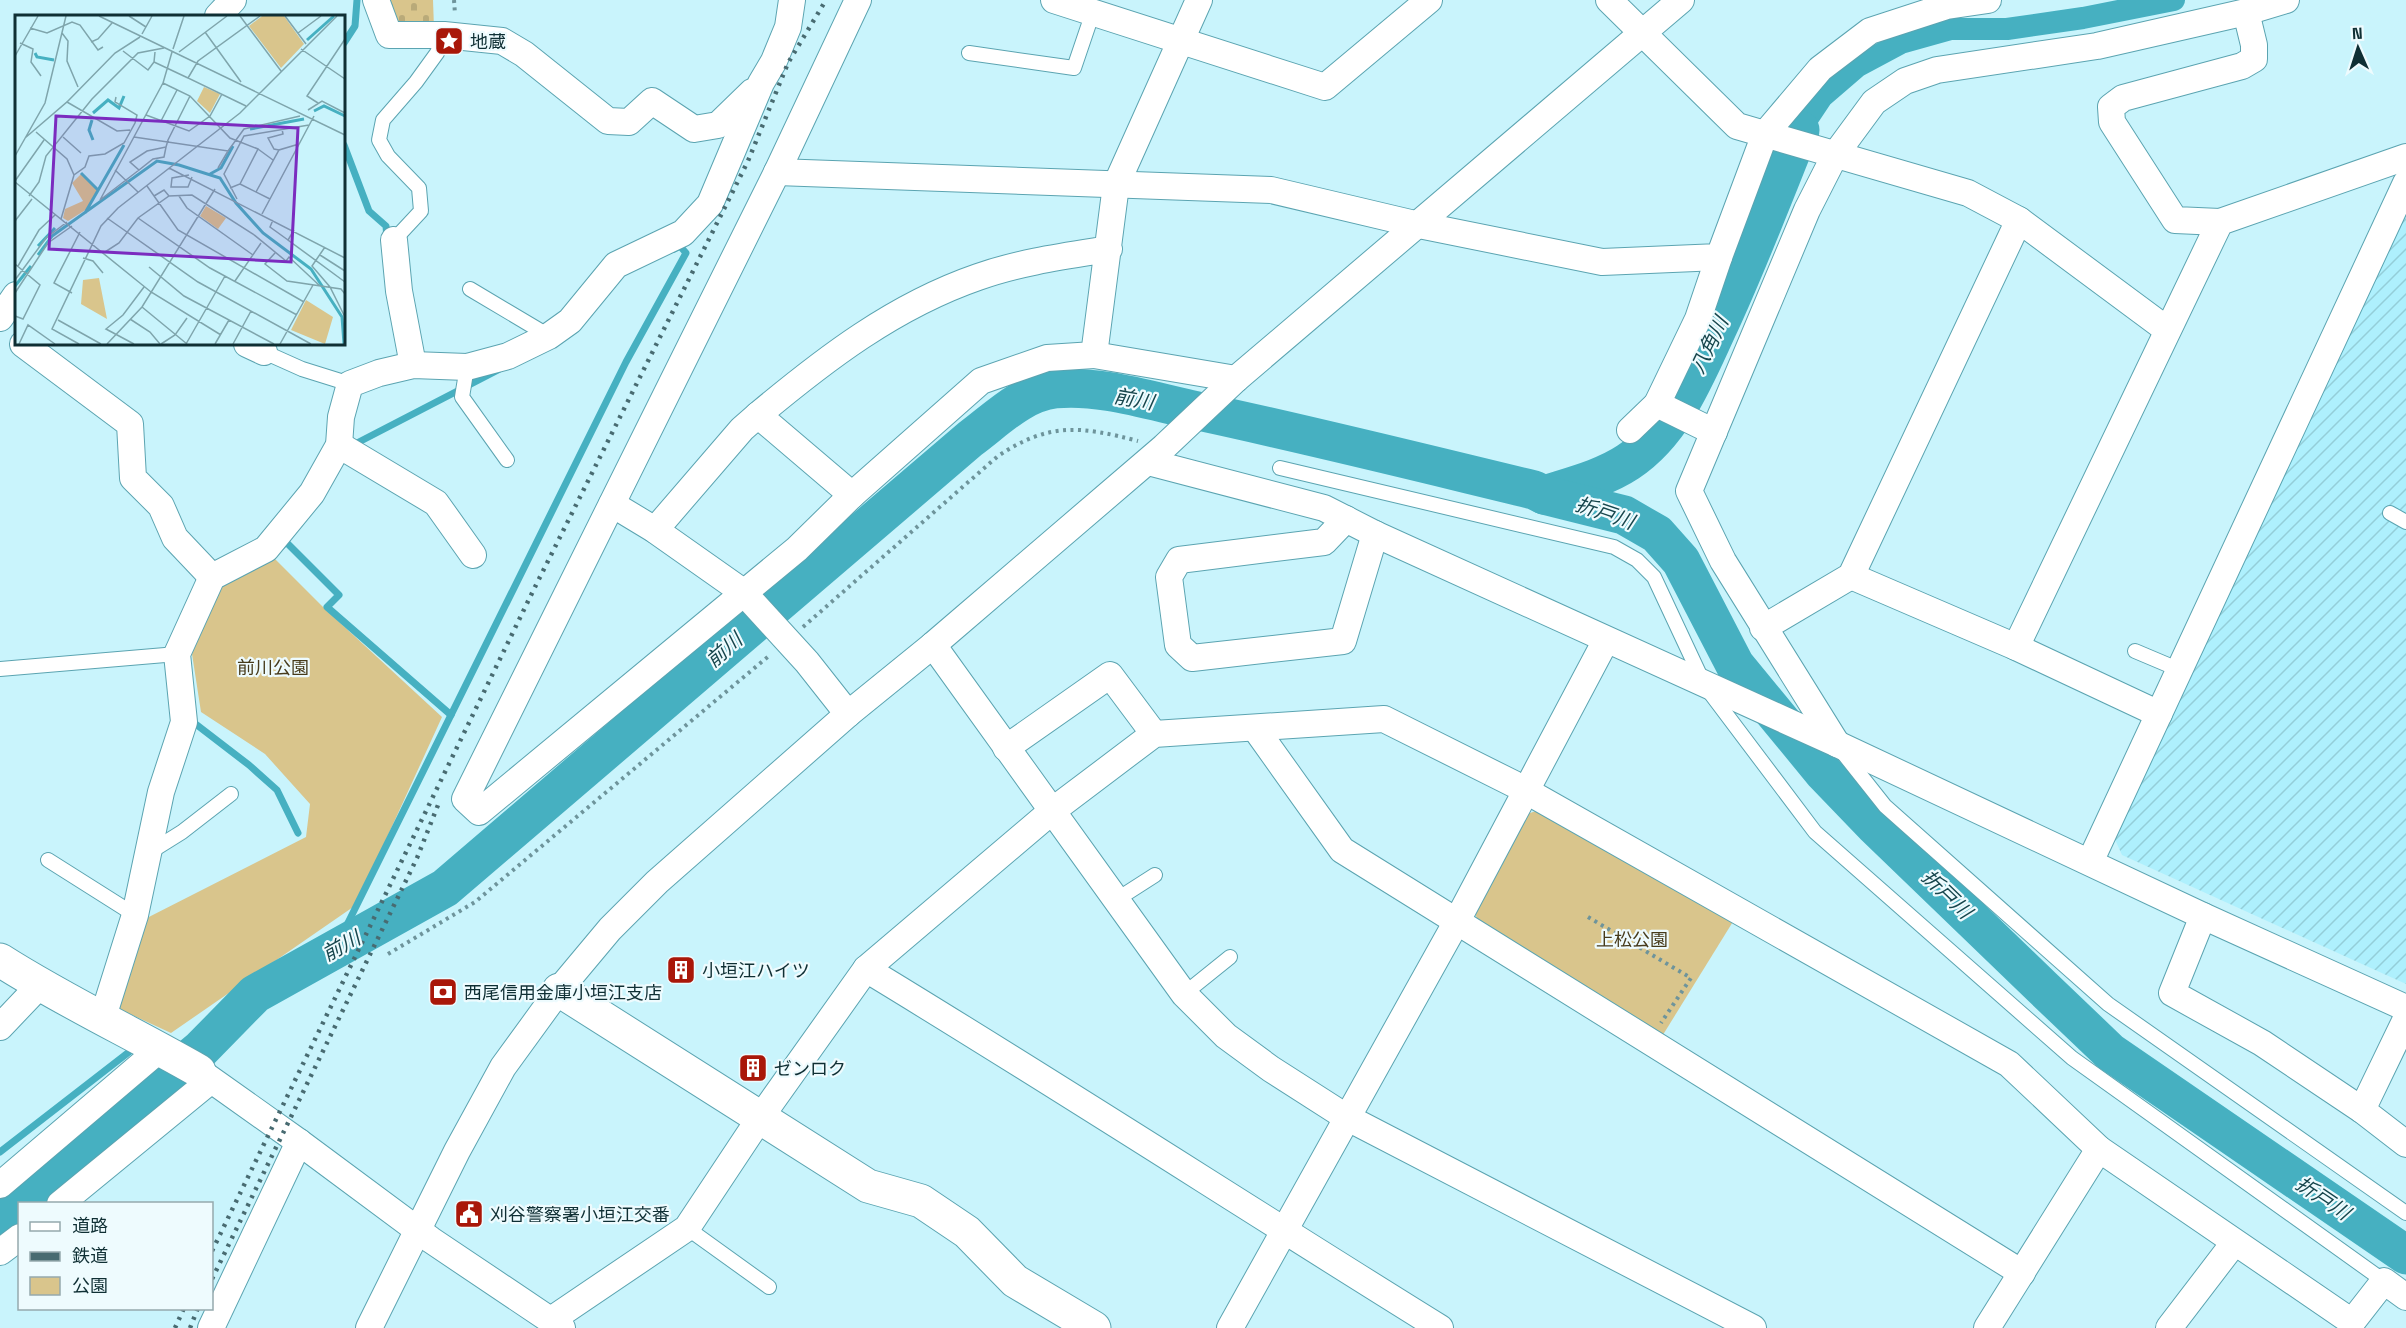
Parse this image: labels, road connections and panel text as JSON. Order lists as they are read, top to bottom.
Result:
{
  "water": ["八角川", "前川", "折戸川"],
  "parks": ["前川公園", "上松公園"],
  "places": {
    "place": ["地蔵"],
    "building": ["小垣江ハイツ", "ゼンロク"],
    "bank": ["西尾信用金庫小垣江支店"],
    "public building": ["刈谷警察署小垣江交番"]
  },
  "legend": ["道路", "鉄道", "公園"],
  "north": "top"
}
